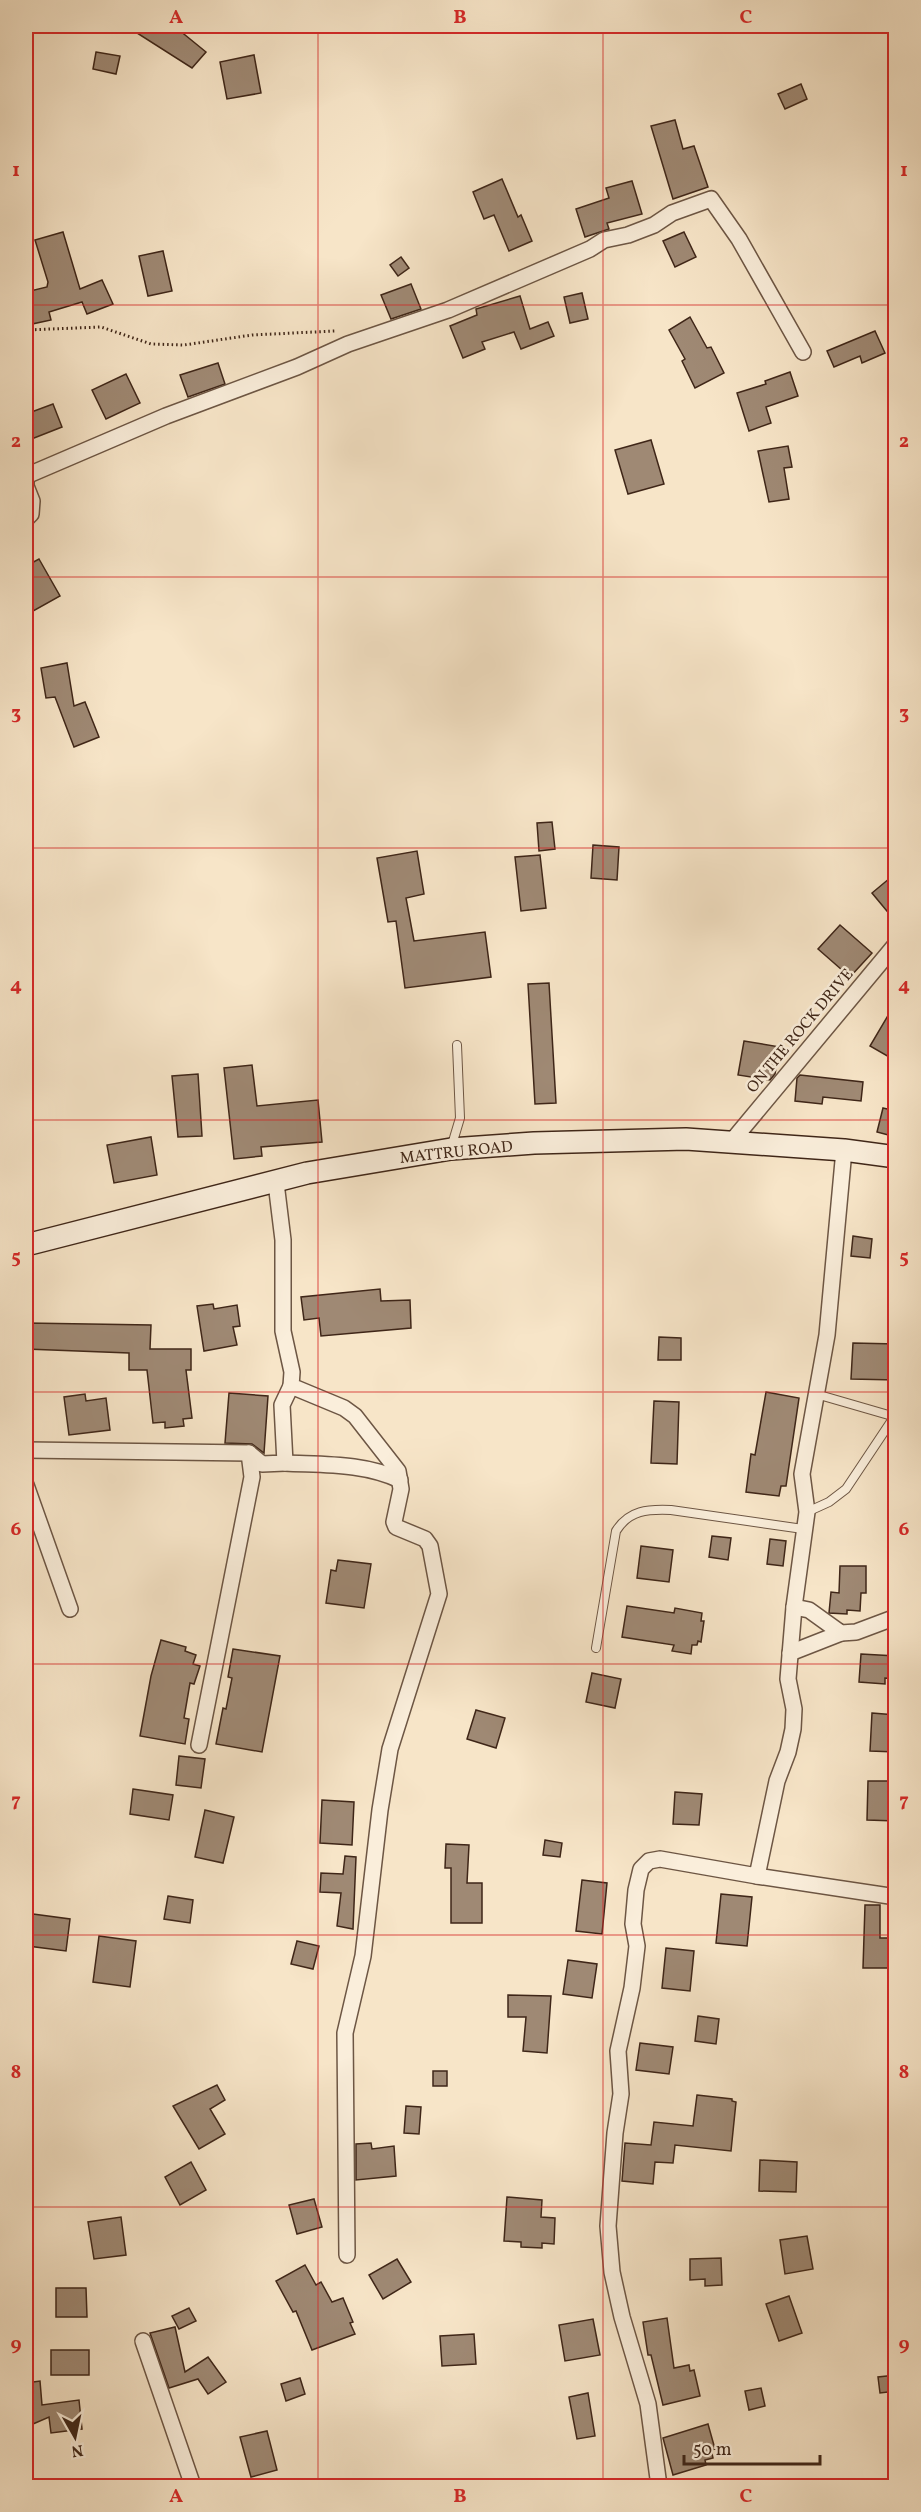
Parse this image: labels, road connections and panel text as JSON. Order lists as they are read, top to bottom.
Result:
{
  "streets": {
    "main road": ["MATTRU ROAD"],
    "street": ["ON THE ROCK DRIVE"]
  },
  "crossings": [
    ["ON THE ROCK DRIVE", "MATTRU ROAD"]
  ],
  "scale_bar": "50 m",
  "north": "bottom",
  "grid": {
    "columns": ["A", "B", "C"],
    "rows": [
      "1",
      "2",
      "3",
      "4",
      "5",
      "6",
      "7",
      "8",
      "9"
    ]
  }
}
